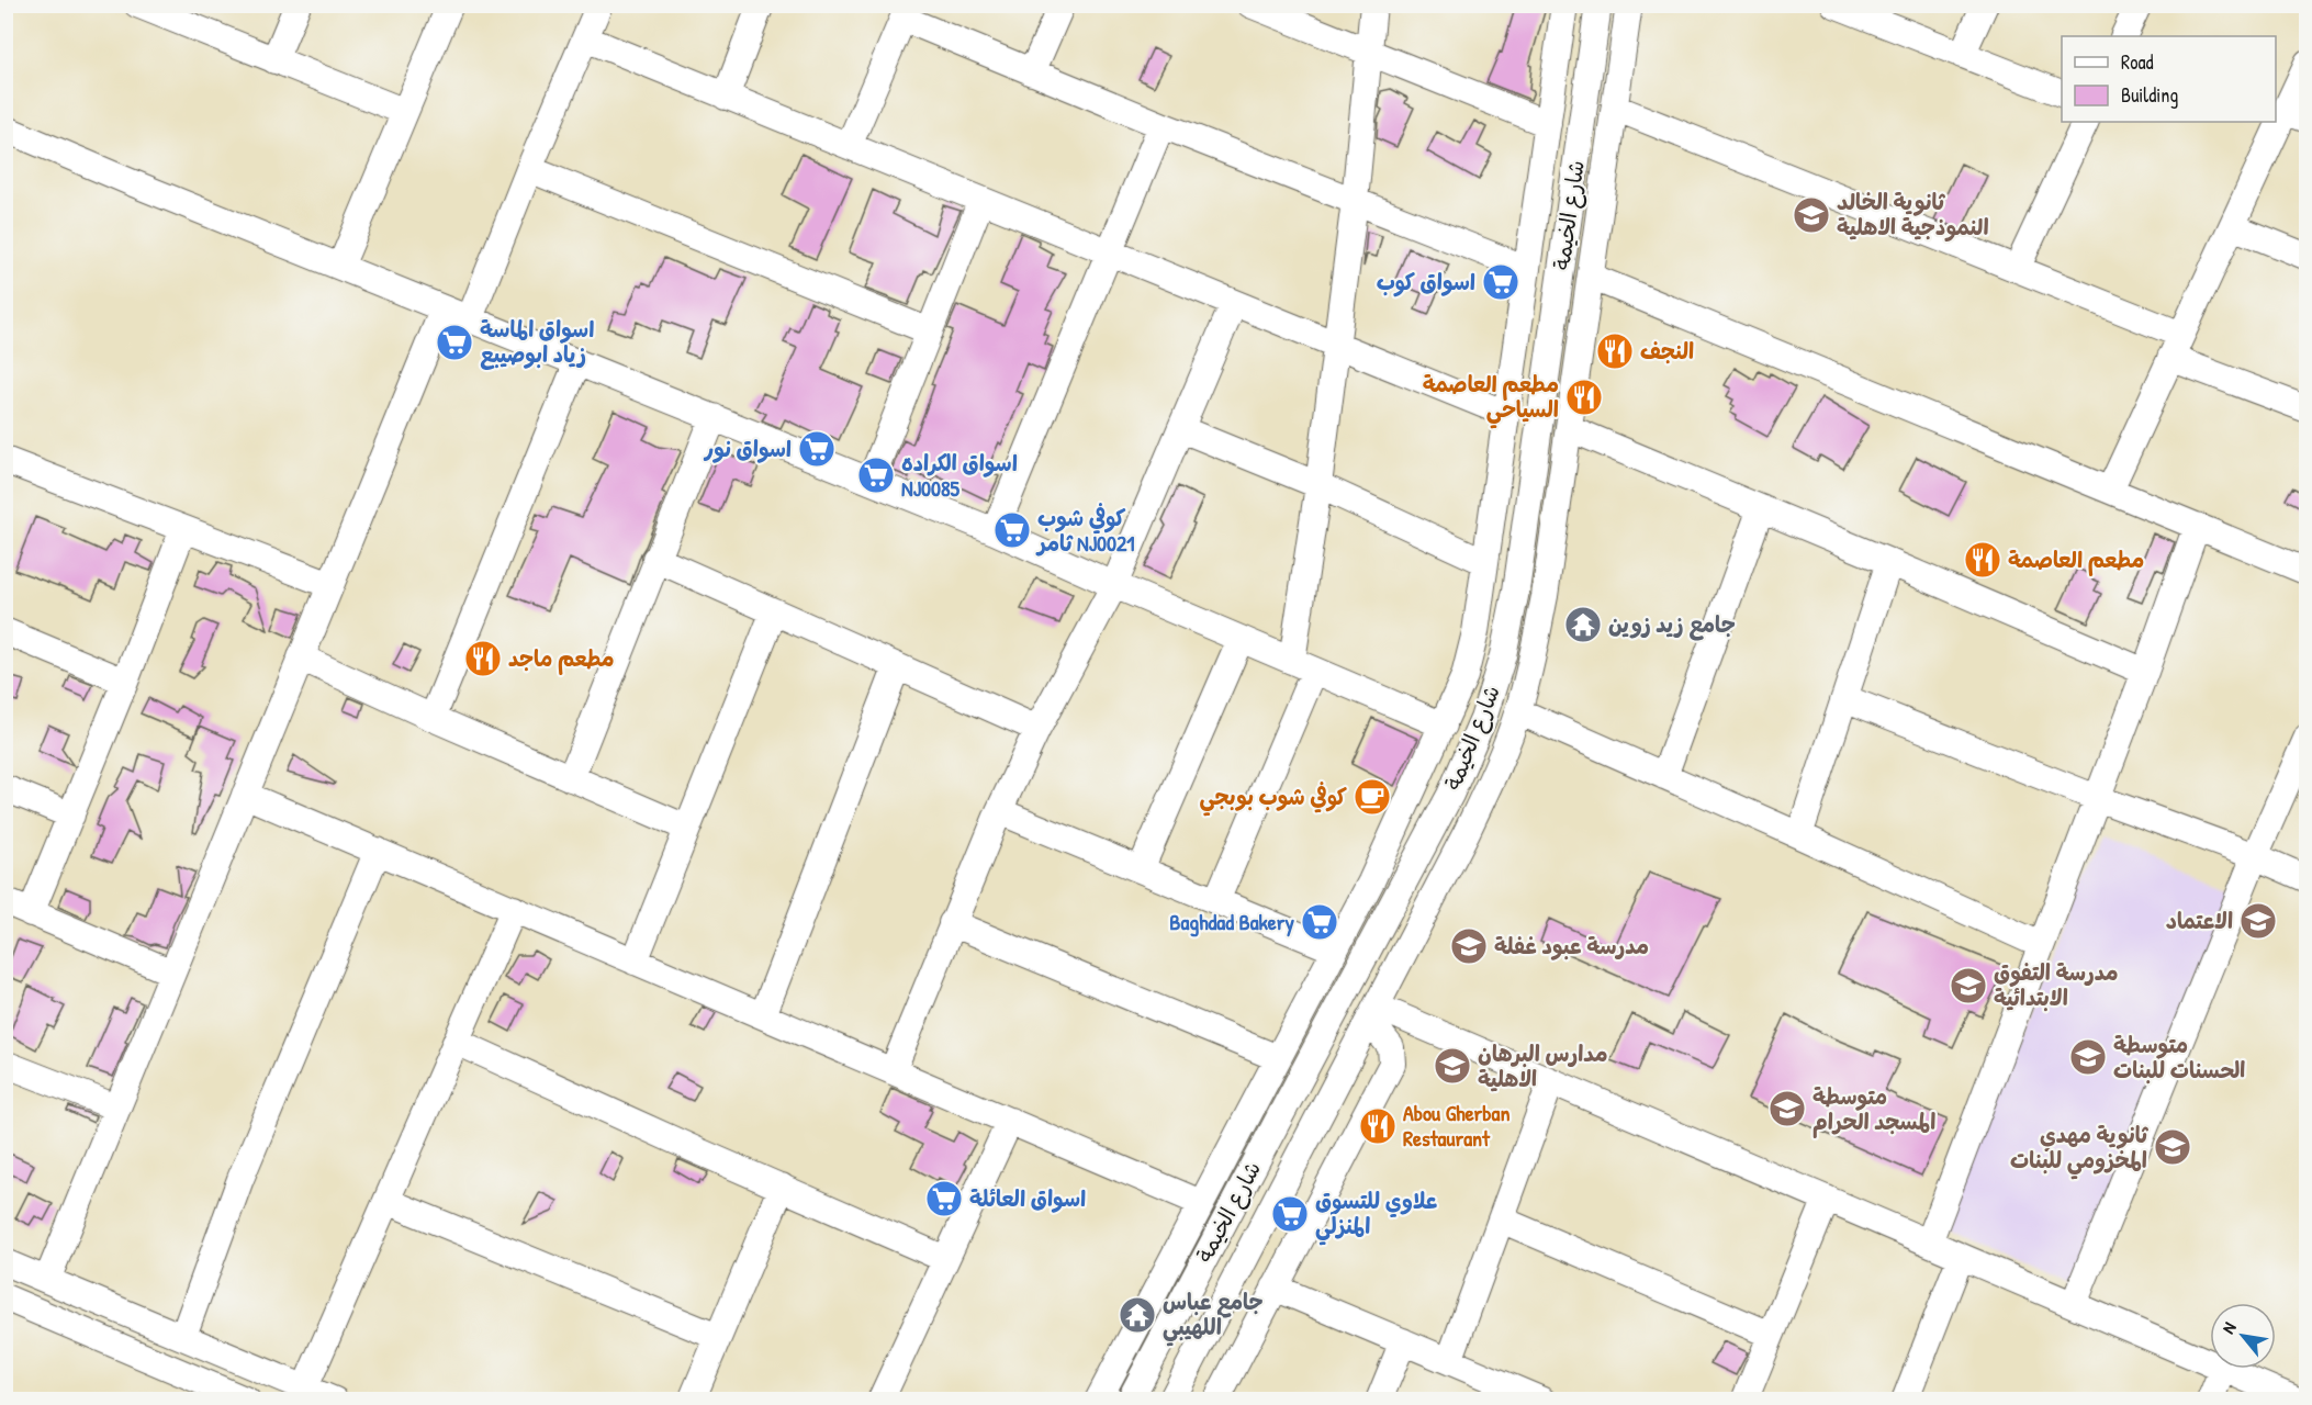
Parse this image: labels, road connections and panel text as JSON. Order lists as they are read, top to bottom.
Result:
{
  "streets": {
    "street": ["شارع الخيمة"]
  },
  "places": {
    "school or university": [
      "ثانوية الخالد النموذجية الاهلية",
      "الاعتماد",
      "مدرسة عبود غفلة",
      "مدرسة التفوق الابتدائية",
      "متوسطة الحسنات للبنات",
      "مدارس البرهان الاهلية",
      "متوسطة المسجد الحرام",
      "ثانوية مهدي المخزومي للبنات"
    ],
    "supermarket": [
      "اسواق كوب",
      "اسواق الماسة زياد ابوصيبع",
      "اسواق نور",
      "اسواق الكراده NJ0085",
      "كوفي شوب ثامر NJ0021",
      "Baghdad Bakery",
      "اسواق العائلة",
      "علاوي للتسوق المنزلي"
    ],
    "restaurant": [
      "النجف",
      "مطعم العاصمة السياحي",
      "مطعم العاصمة",
      "مطعم ماجد",
      "Abou Gherban Restaurant"
    ],
    "temple": ["جامع زيد زوين", "جامع عباس اللهيبي"],
    "cafe": ["كوفي شوب بوبجي"]
  },
  "legend": ["Road", "Building"],
  "north": "top left"
}
